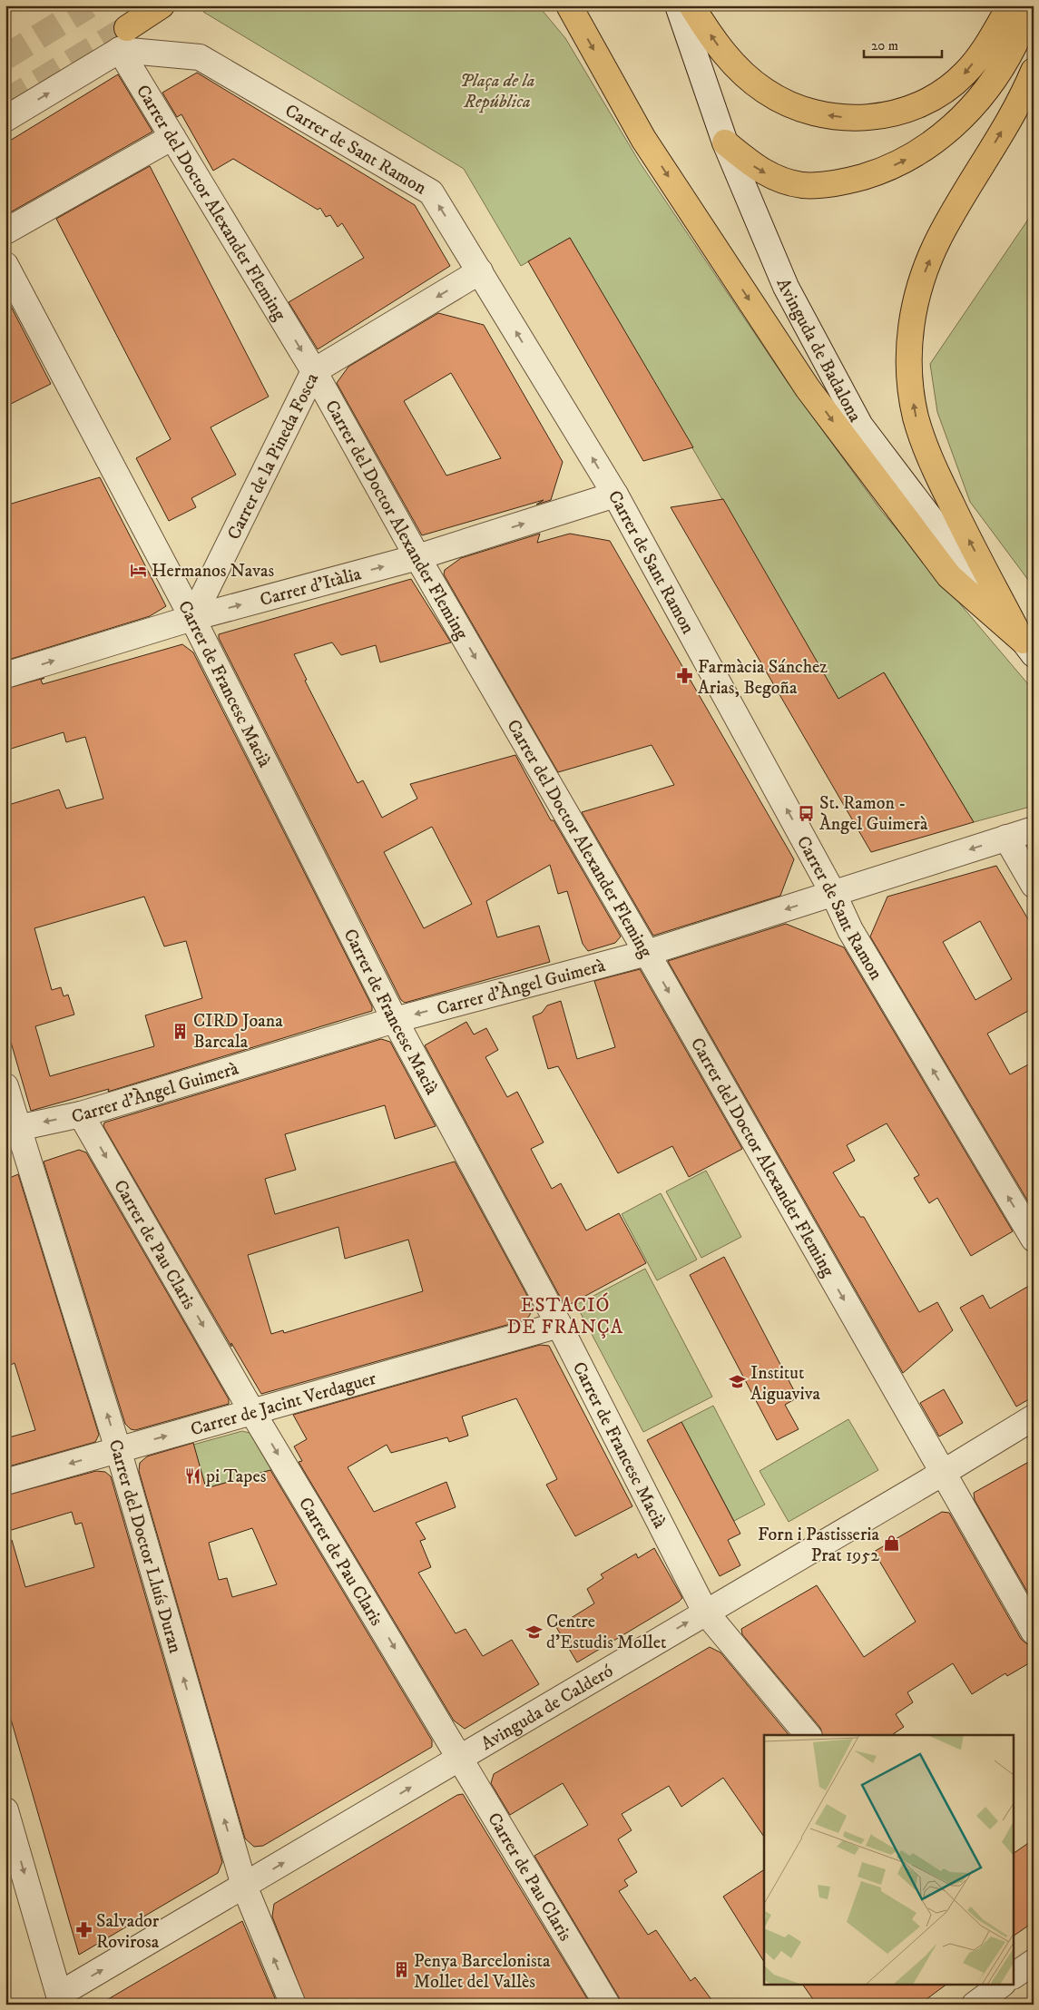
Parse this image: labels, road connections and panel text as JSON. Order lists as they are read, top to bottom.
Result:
{
  "streets": {
    "street": [
      "Carrer de Sant Ramon",
      "Carrer del Doctor Alexander Fleming",
      "Avinguda de Badalona",
      "Carrer de la Pineda Fosca",
      "Carrer d'Itàlia",
      "Carrer de Francesc Macià",
      "Carrer d'Àngel Guimerà",
      "Carrer de Pau Claris",
      "Carrer de Jacint Verdaguer",
      "Carrer del Doctor Lluís Duran",
      "Avinguda de Calderó"
    ]
  },
  "crossings": [
    ["Carrer de Sant Ramon", "Carrer del Doctor Alexander Fleming"],
    ["Carrer de Sant Ramon", "Carrer de la Pineda Fosca"],
    ["Carrer de Sant Ramon", "Carrer d'Itàlia"],
    ["Carrer de Sant Ramon", "Carrer d'Àngel Guimerà"],
    ["Carrer del Doctor Alexander Fleming", "Carrer de la Pineda Fosca"],
    ["Carrer del Doctor Alexander Fleming", "Carrer d'Itàlia"],
    ["Carrer del Doctor Alexander Fleming", "Carrer d'Àngel Guimerà"],
    ["Carrer del Doctor Alexander Fleming", "Avinguda de Calderó"],
    ["Carrer de la Pineda Fosca", "Carrer d'Itàlia"],
    ["Carrer de la Pineda Fosca", "Carrer de Francesc Macià"],
    ["Carrer d'Itàlia", "Carrer de Francesc Macià"],
    ["Carrer de Francesc Macià", "Carrer d'Àngel Guimerà"],
    ["Carrer de Francesc Macià", "Carrer de Jacint Verdaguer"],
    ["Carrer de Francesc Macià", "Avinguda de Calderó"],
    ["Carrer d'Àngel Guimerà", "Carrer de Pau Claris"],
    ["Carrer d'Àngel Guimerà", "Carrer del Doctor Lluís Duran"],
    ["Carrer de Pau Claris", "Carrer de Jacint Verdaguer"],
    ["Carrer de Pau Claris", "Avinguda de Calderó"],
    ["Carrer de Jacint Verdaguer", "Carrer del Doctor Lluís Duran"],
    ["Carrer del Doctor Lluís Duran", "Avinguda de Calderó"]
  ],
  "one_way": [
    "Carrer de Sant Ramon",
    "Carrer del Doctor Alexander Fleming",
    "Carrer de la Pineda Fosca",
    "Carrer d'Itàlia",
    "Carrer d'Àngel Guimerà",
    "Carrer de Pau Claris",
    "Carrer del Doctor Lluís Duran",
    "Avinguda de Calderó"
  ],
  "districts": ["ESTACIÓ DE FRANÇA"],
  "parks": ["Plaça de la República"],
  "places": {
    "hotel": ["Hermanos Navas"],
    "pharmacy": ["Farmàcia Sánchez Arias, Begoña", "Salvador Rovirosa"],
    "bus stop": ["St. Ramon - Àngel Guimerà"],
    "building": ["CIRD Joana Barcala", "Penya Barcelonista Mollet del Vallès"],
    "school or university": ["Institut Aiguaviva", "Centre d'Estudis Mollet"],
    "restaurant": ["pi Tapes"],
    "shop": ["Forn i Pastisseria Prat 1952"]
  },
  "scale_bar": "20 m"
}
